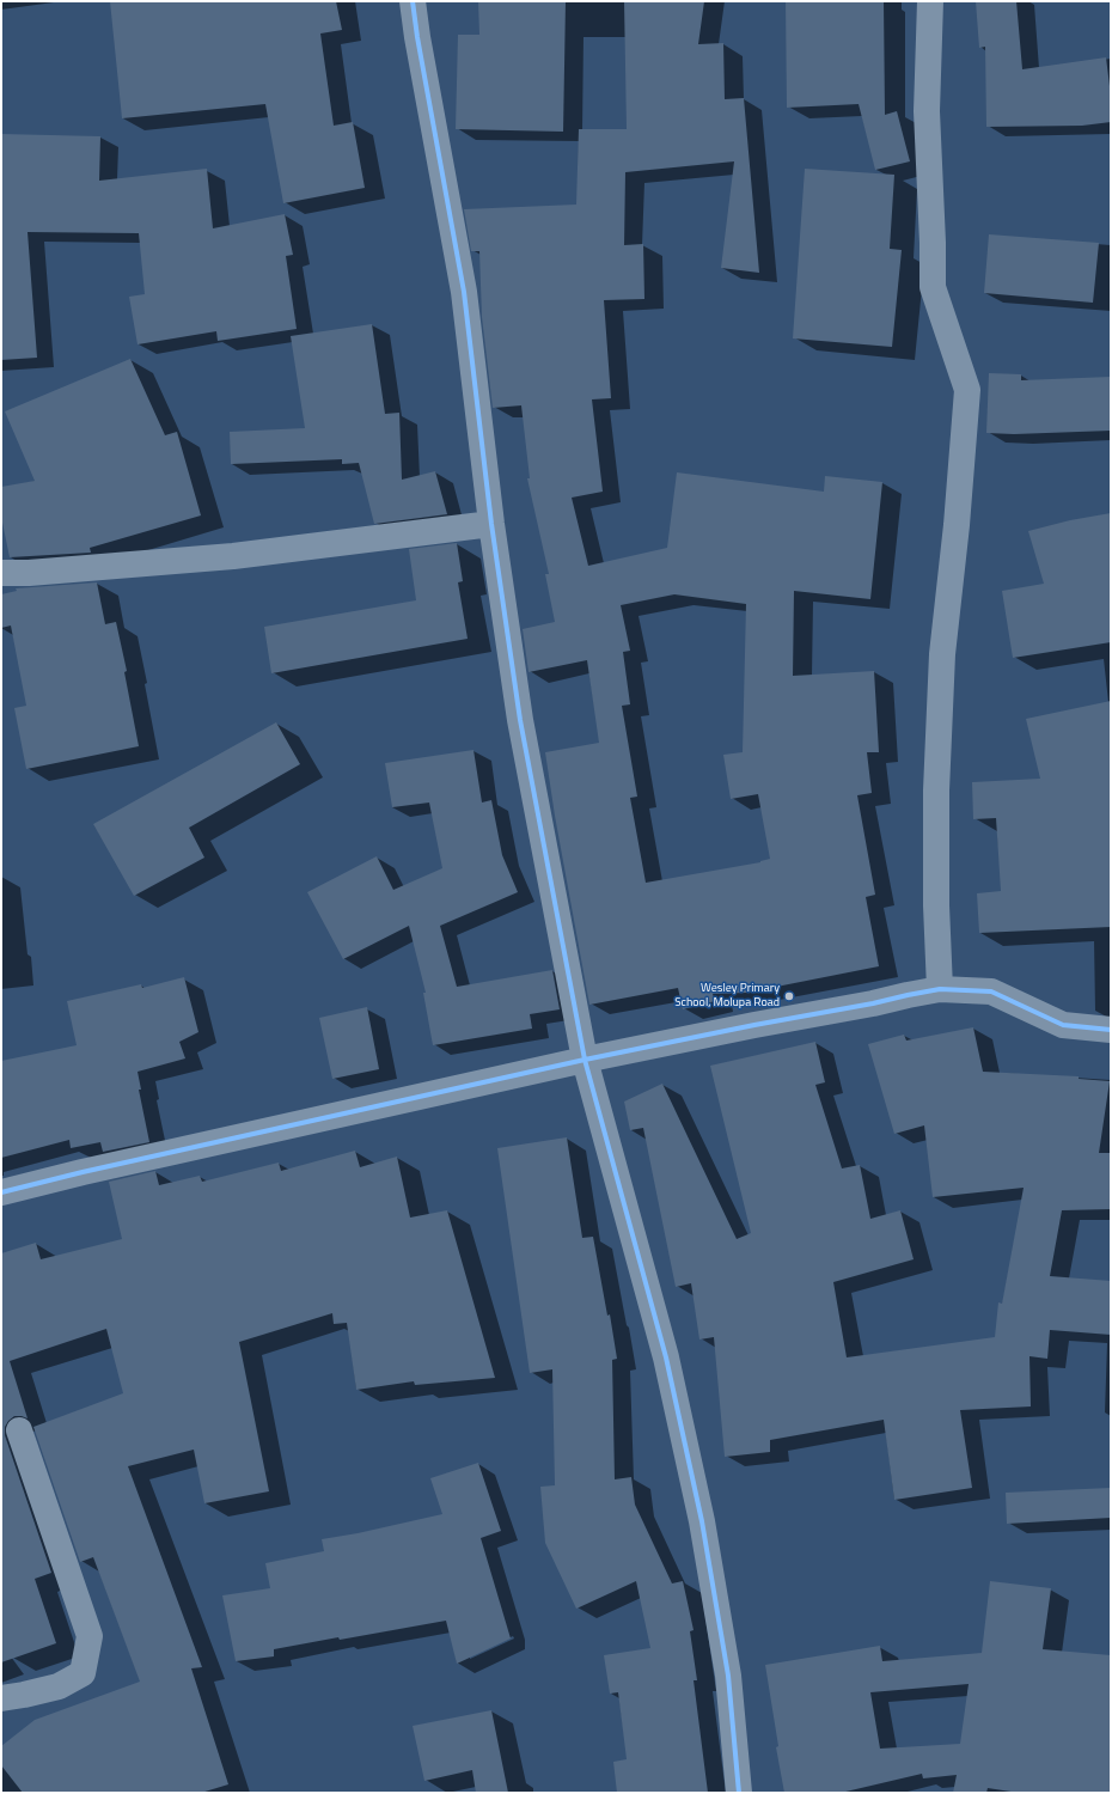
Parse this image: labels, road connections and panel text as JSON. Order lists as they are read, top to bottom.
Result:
{
  "places": ["Wesley Primary School, Molupa Road"]
}
